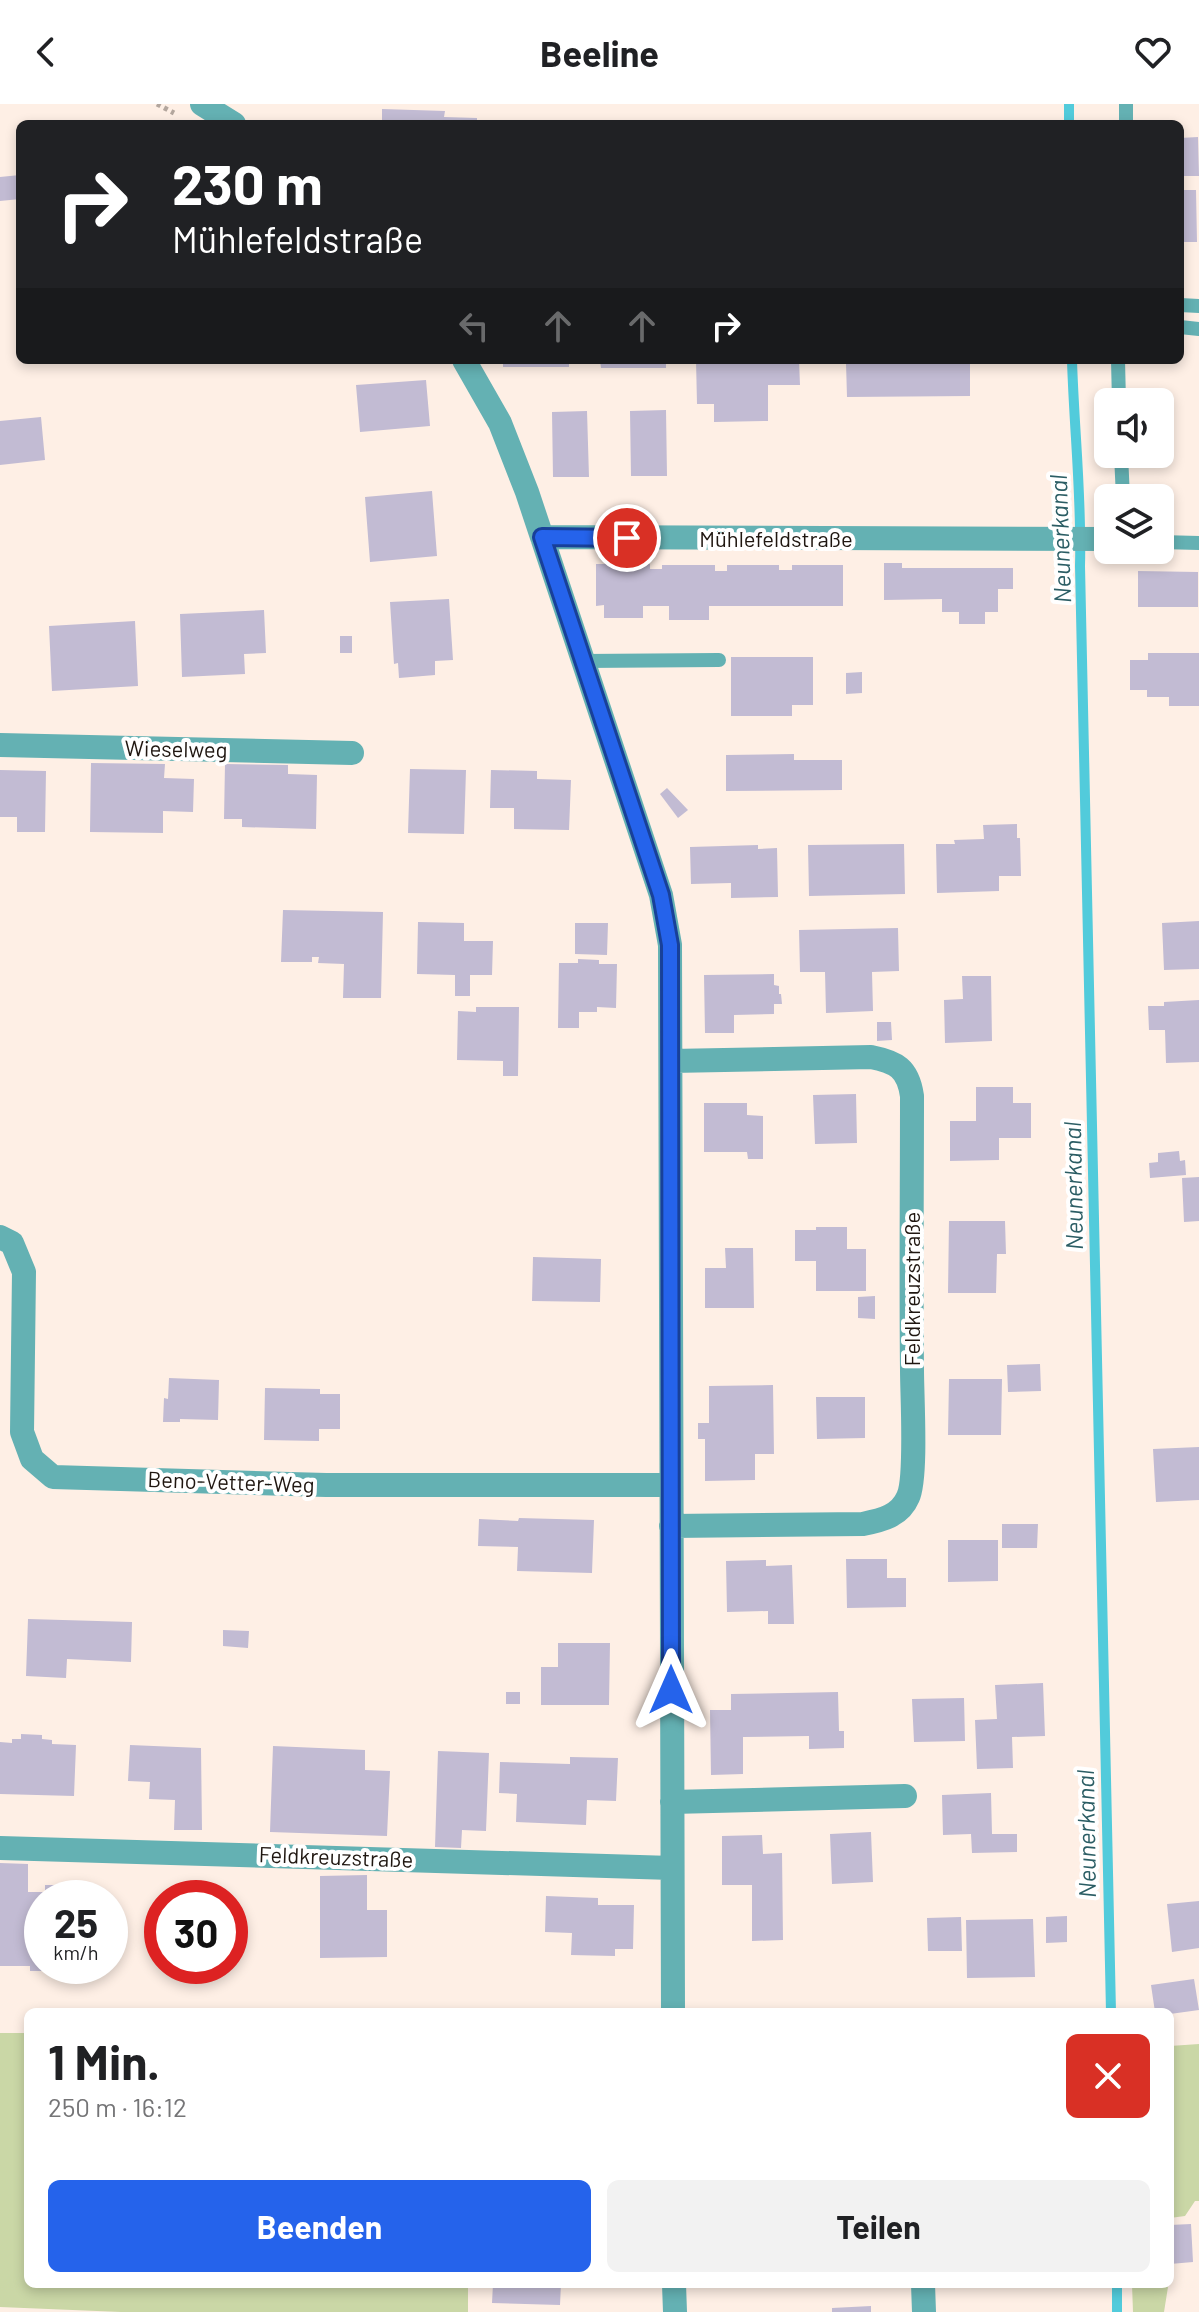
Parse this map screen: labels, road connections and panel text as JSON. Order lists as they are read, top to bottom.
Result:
{
  "streets": {
    "street": [
      "Mühlefeldstraße",
      "Wieselweg",
      "Feldkreuzstraße",
      "Beno-Vetter-Weg"
    ]
  },
  "water": ["Neunerkanal"],
  "page": {
    "header": "Beeline",
    "turn": ["230 m", "Mühlefeldstraße"],
    "speed": "25 km/h",
    "limit": "30",
    "heading": ["1 Min.", "250 m · 16:12"],
    "buttons": ["Beenden", "Teilen"]
  }
}
